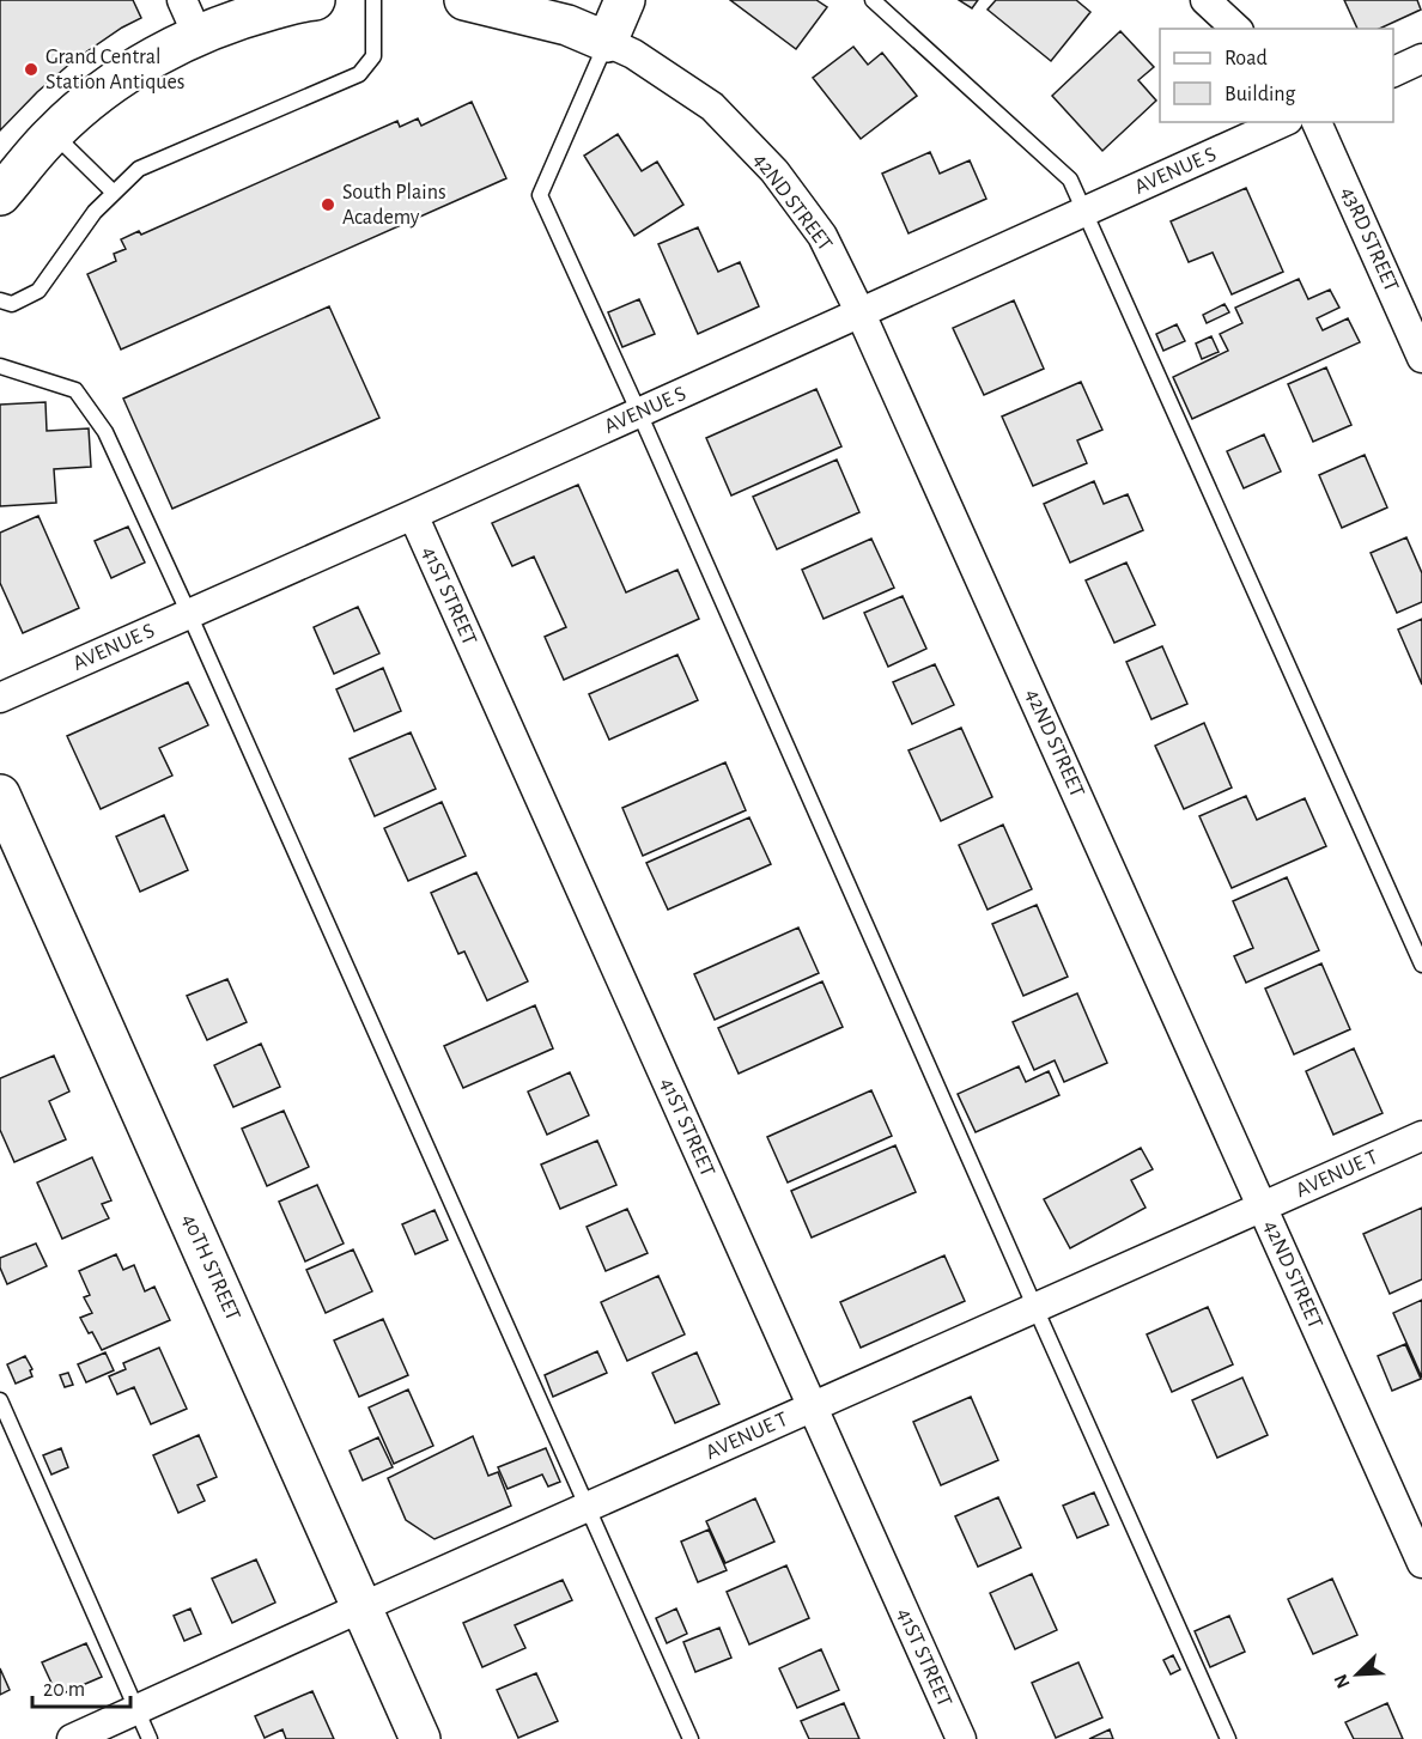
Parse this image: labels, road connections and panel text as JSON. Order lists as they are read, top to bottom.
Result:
{
  "streets": {
    "street": [
      "AVENUE S",
      "42ND STREET",
      "43RD STREET",
      "41ST STREET",
      "AVENUE T",
      "40TH STREET"
    ]
  },
  "crossings": [
    ["AVENUE S", "42ND STREET"],
    ["AVENUE S", "41ST STREET"],
    ["42ND STREET", "AVENUE T"],
    ["41ST STREET", "AVENUE T"],
    ["AVENUE T", "40TH STREET"]
  ],
  "places": ["Grand Central Station Antiques", "South Plains Academy"],
  "legend": ["Road", "Building"],
  "scale_bar": "20 m",
  "north": "bottom left"
}
